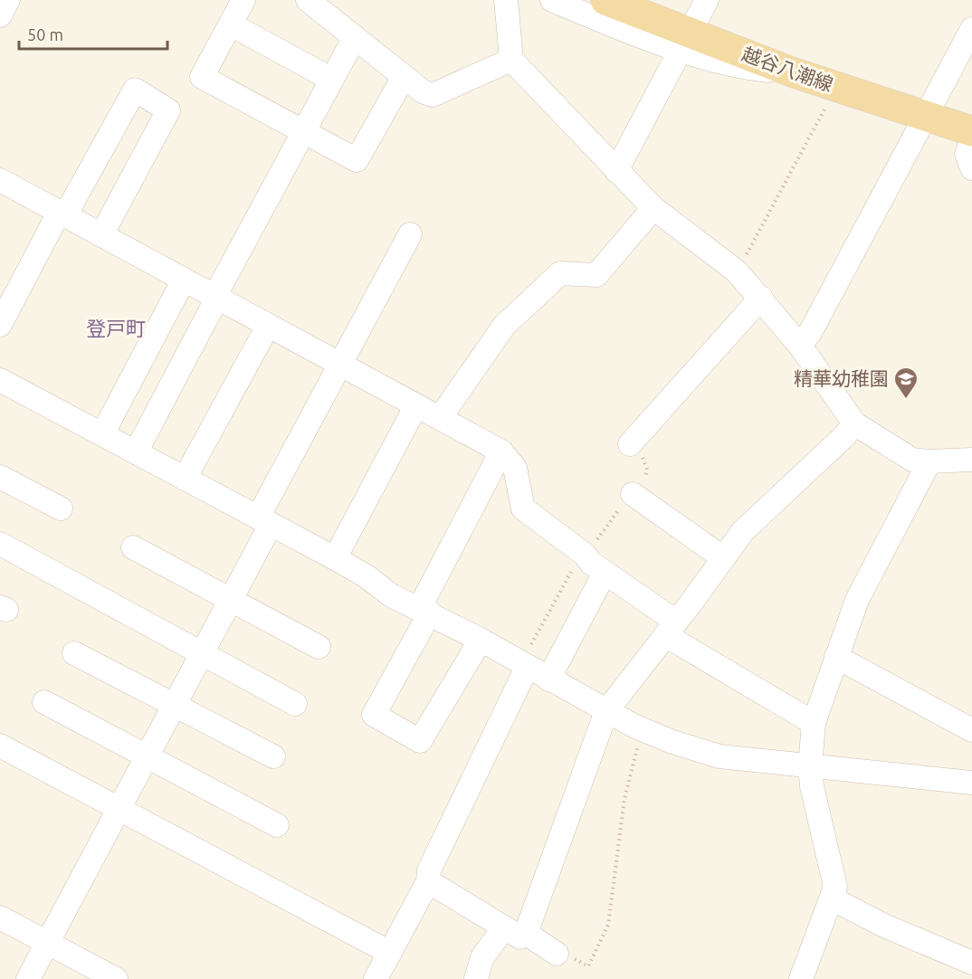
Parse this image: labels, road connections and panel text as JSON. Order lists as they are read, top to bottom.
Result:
{
  "streets": {
    "main road": ["越谷八潮線"]
  },
  "districts": ["登戸町"],
  "places": {
    "school or university": ["精華幼稚園"]
  },
  "scale_bar": "50 m"
}
